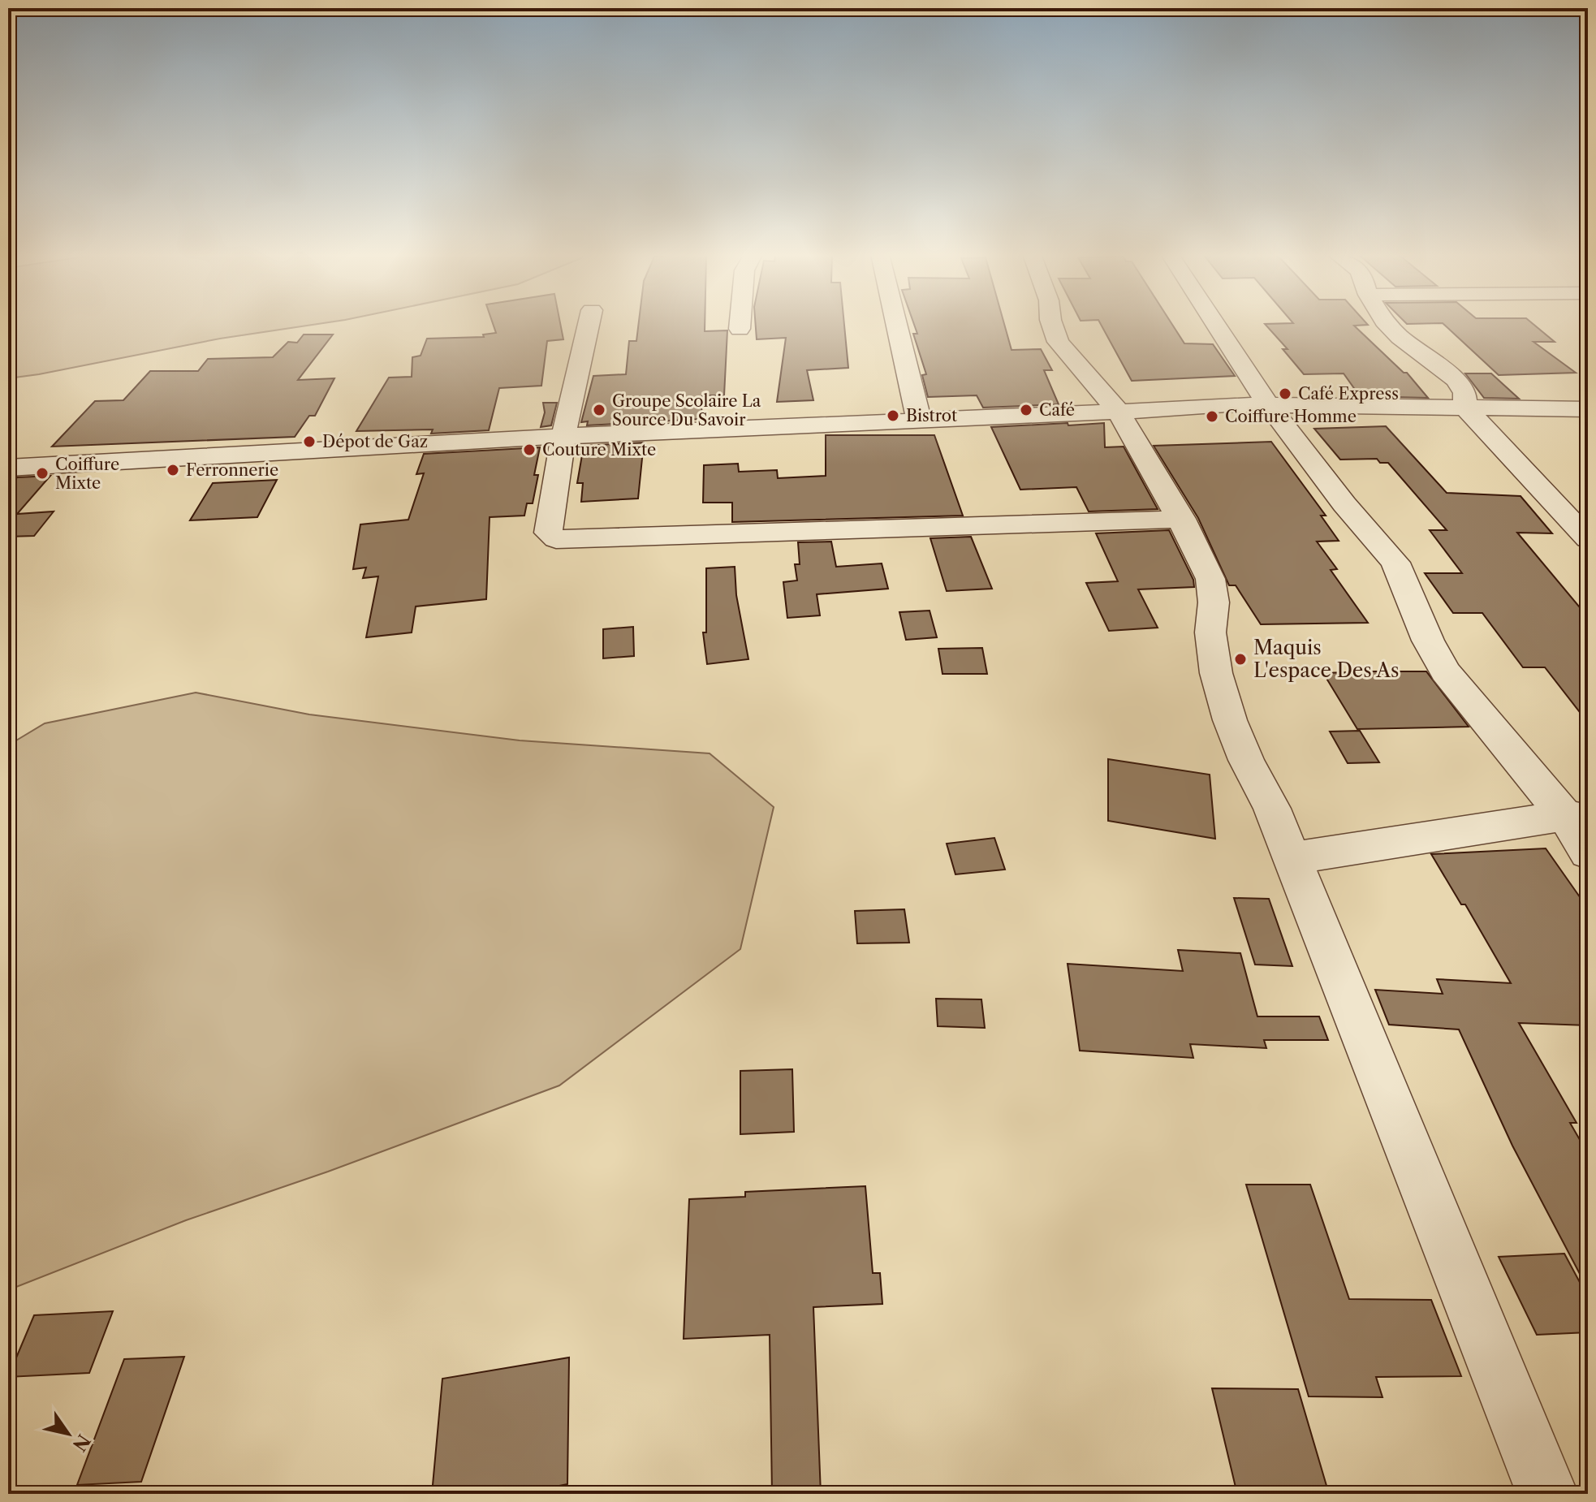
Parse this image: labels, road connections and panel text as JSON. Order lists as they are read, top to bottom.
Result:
{
  "places": [
    "Café Express",
    "Groupe Scolaire La Source Du Savoir",
    "Café",
    "Bistrot",
    "Coiffure Homme",
    "Dépot de Gaz",
    "Couture Mixte",
    "Ferronnerie",
    "Coiffure Mixte",
    "Maquis L'espace Des As"
  ],
  "north": "bottom right"
}
